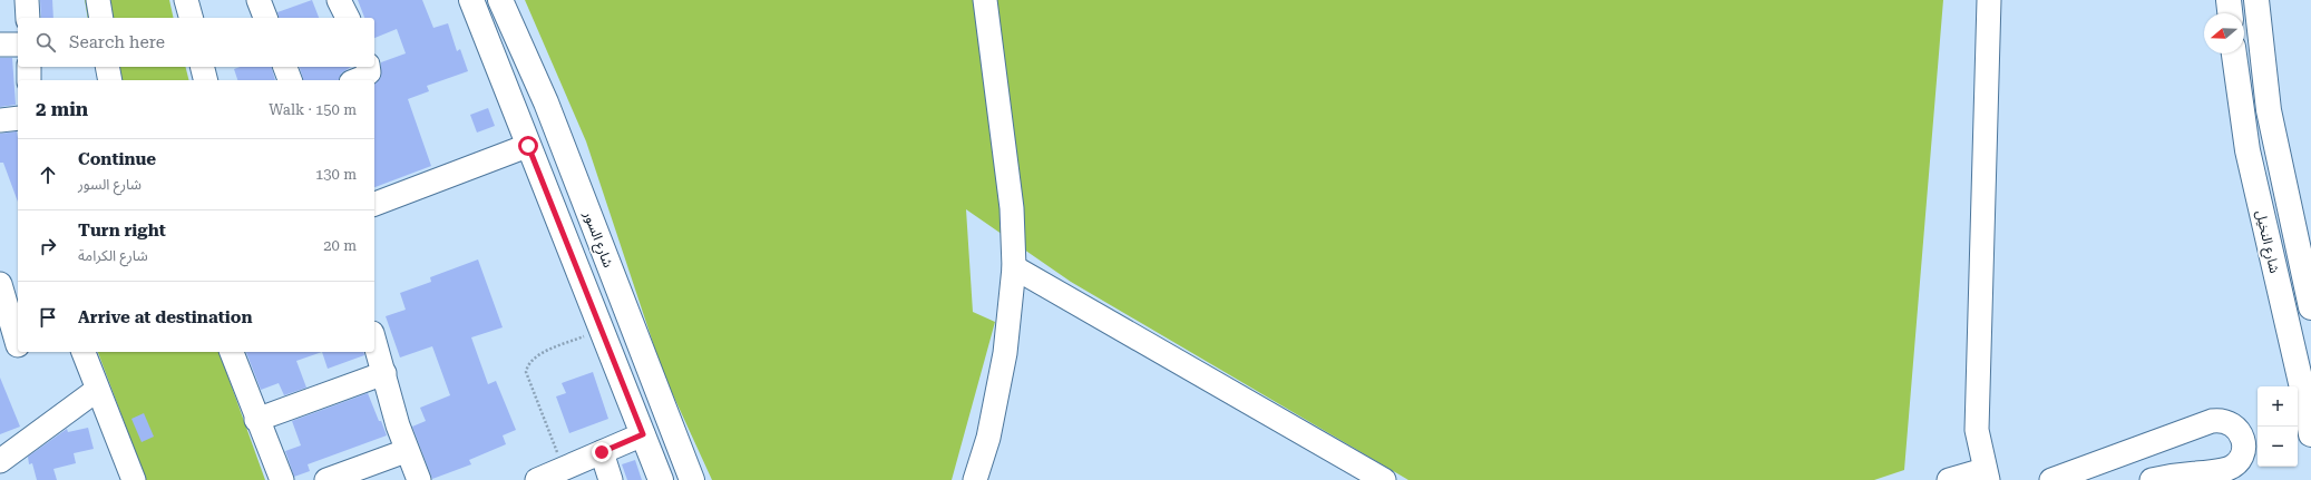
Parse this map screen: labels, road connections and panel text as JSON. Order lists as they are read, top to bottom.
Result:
{
  "streets": {
    "main road": ["شارع السور", "شارع النخيل"]
  },
  "north": "left",
  "page": {
    "search": "Search here",
    "heading": ["2 min", "Walk · 150 m"],
    "list": [
      ["Continue", "شارع السور", "130 m"],
      ["Turn right", "شارع الكرامة", "20 m"],
      "Arrive at destination"
    ],
    "map_buttons": ["+", "−"]
  }
}
